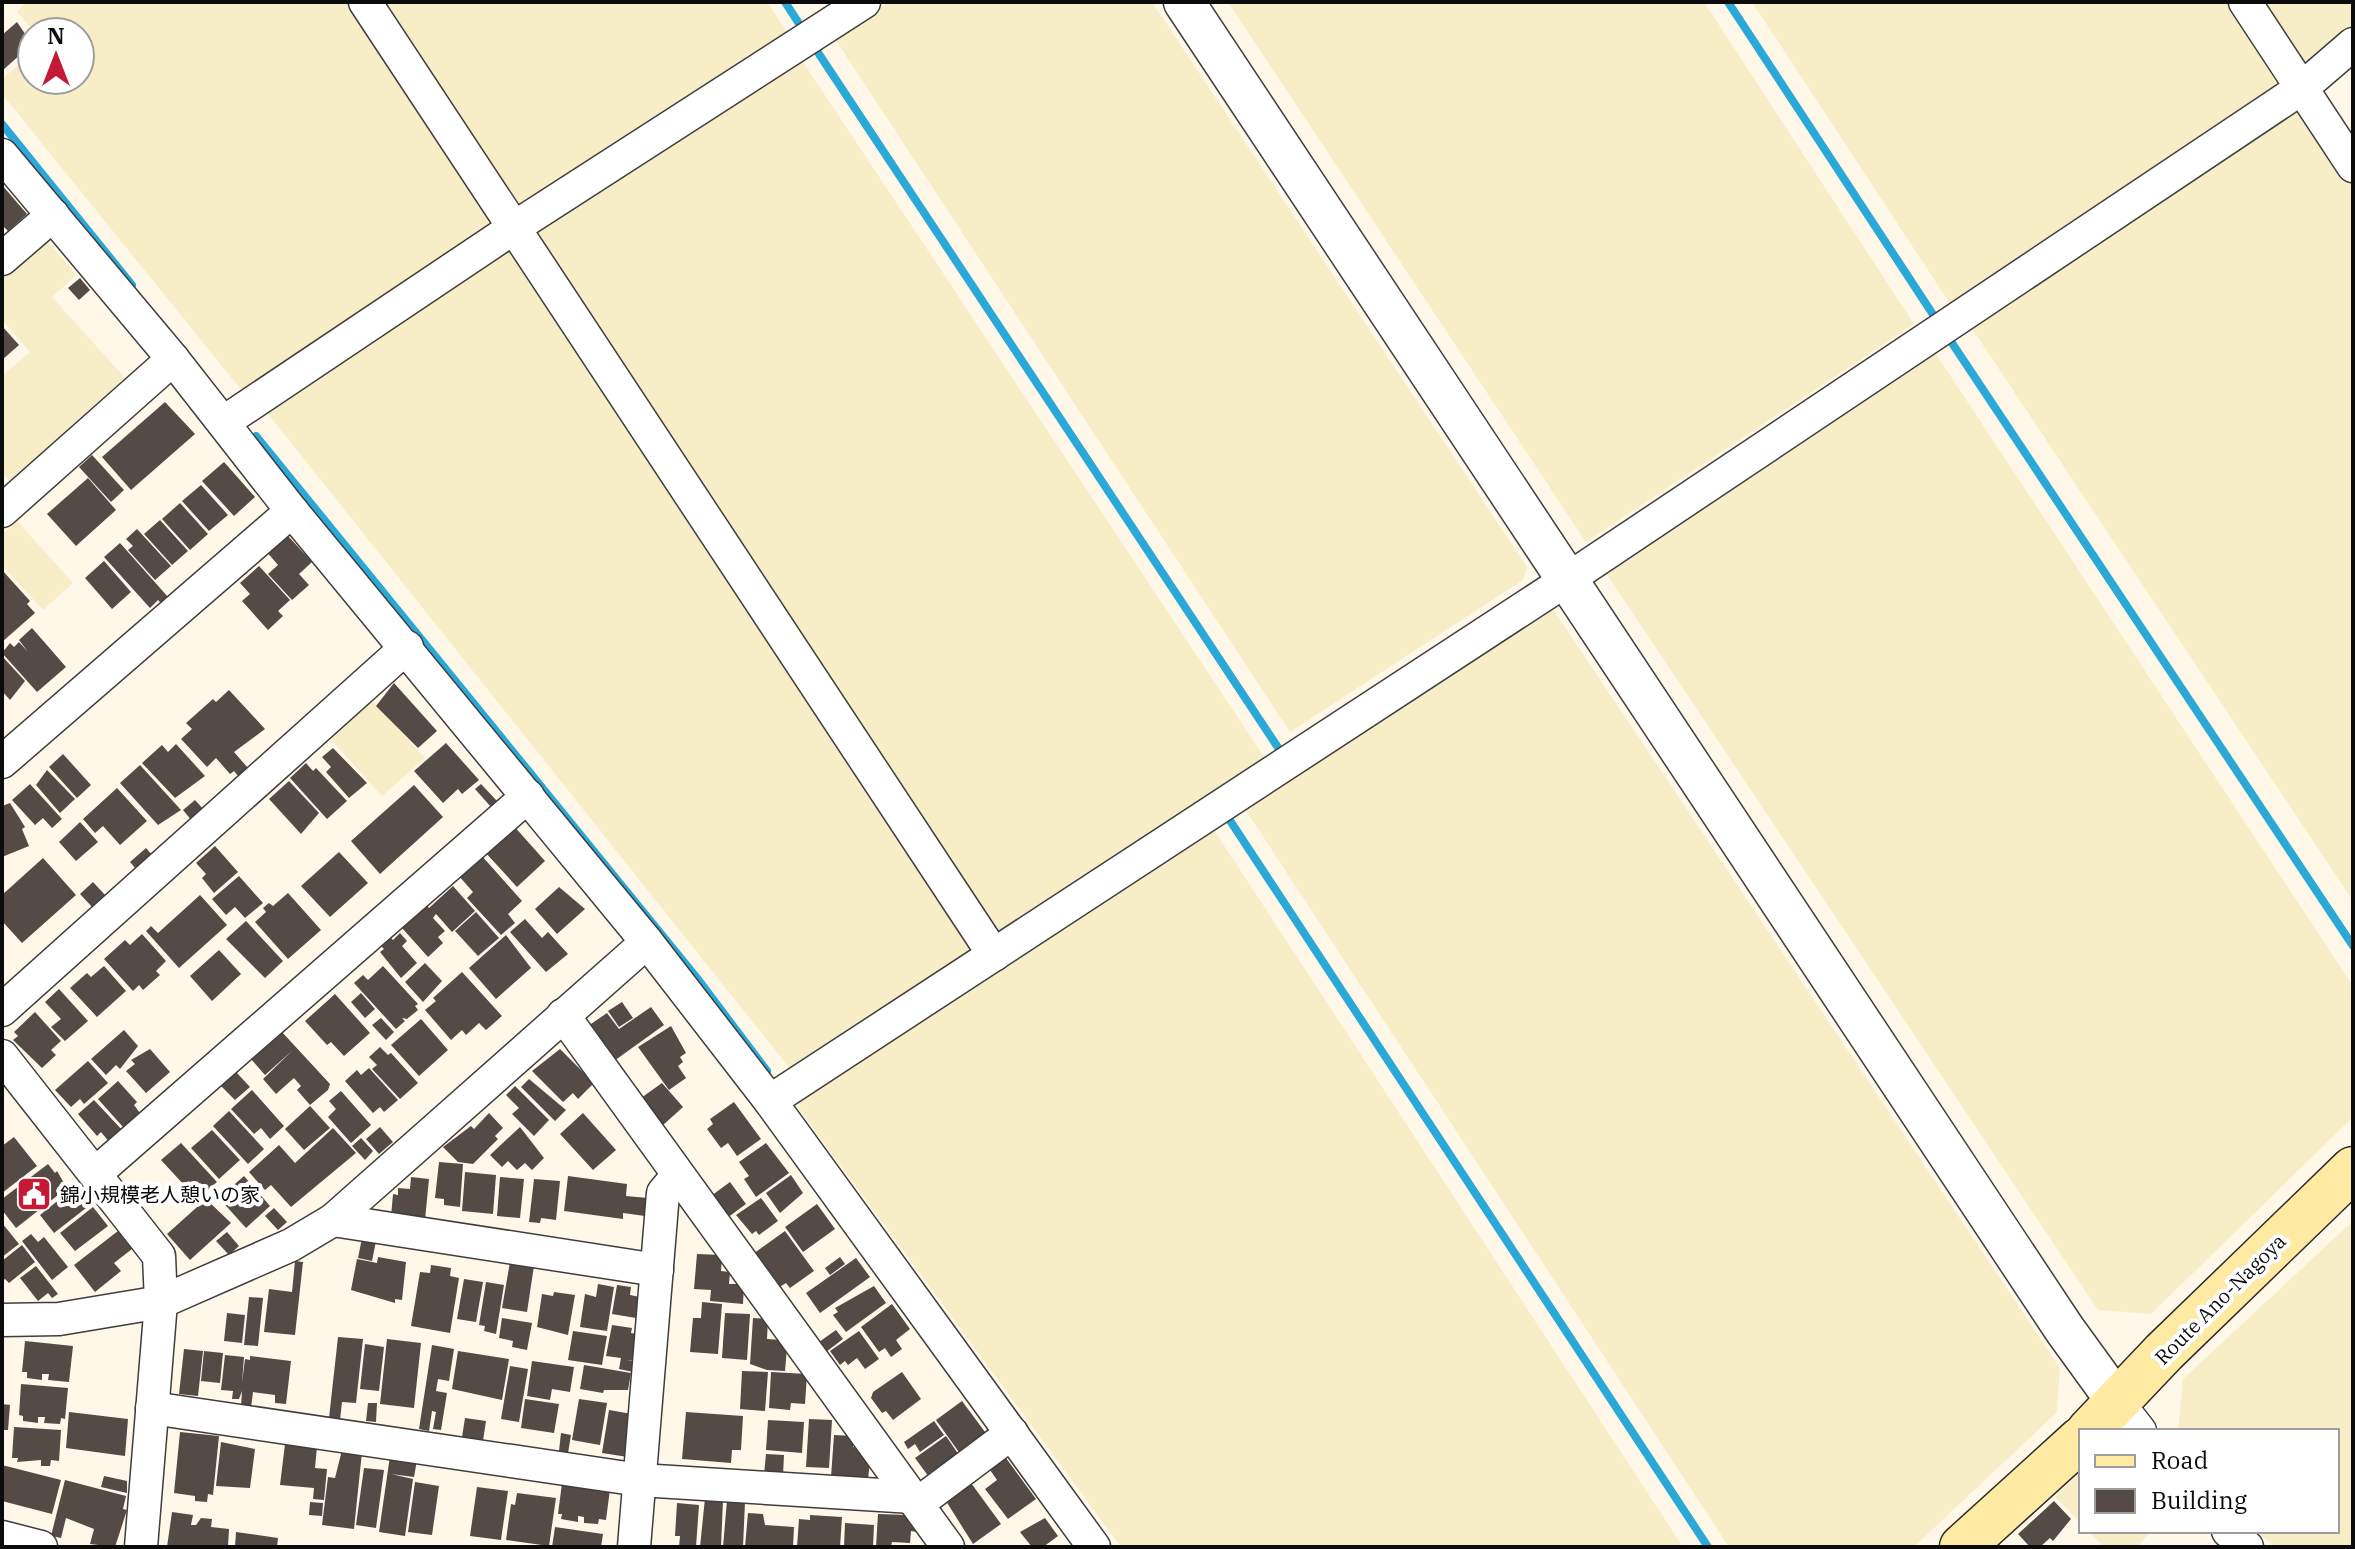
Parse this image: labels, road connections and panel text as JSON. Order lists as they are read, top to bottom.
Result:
{
  "streets": {
    "main road": ["Route Ano-Nagoya"]
  },
  "places": {
    "public building": ["錦小規模老人憩いの家"]
  },
  "legend": ["Road", "Building"],
  "north": "top"
}
